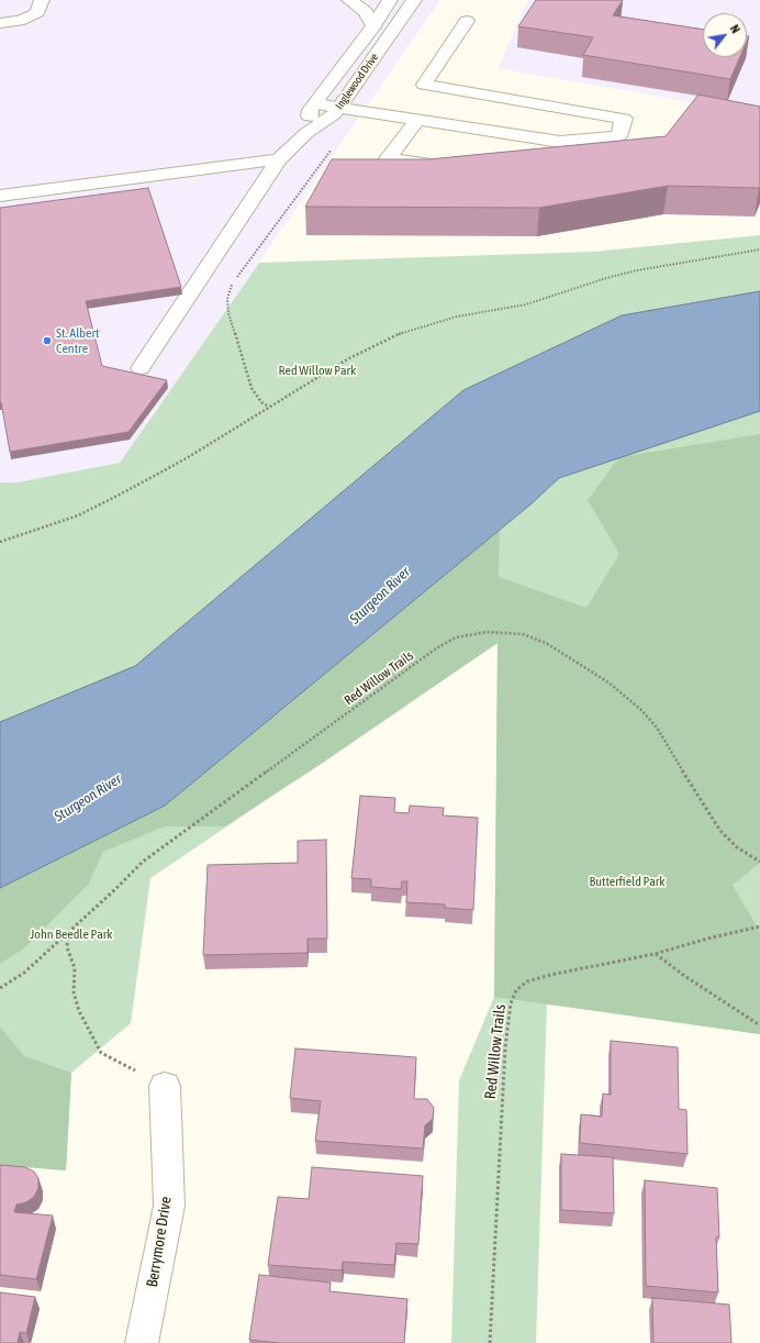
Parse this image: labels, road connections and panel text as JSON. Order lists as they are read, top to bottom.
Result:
{
  "streets": {
    "street": ["Inglewood Drive", "Berrymore Drive"],
    "path": ["Red Willow Trails"]
  },
  "water": ["Sturgeon River"],
  "parks": ["Red Willow Park", "Butterfield Park", "John Beedle Park"],
  "places": ["St. Albert Centre"],
  "north": "top right"
}
